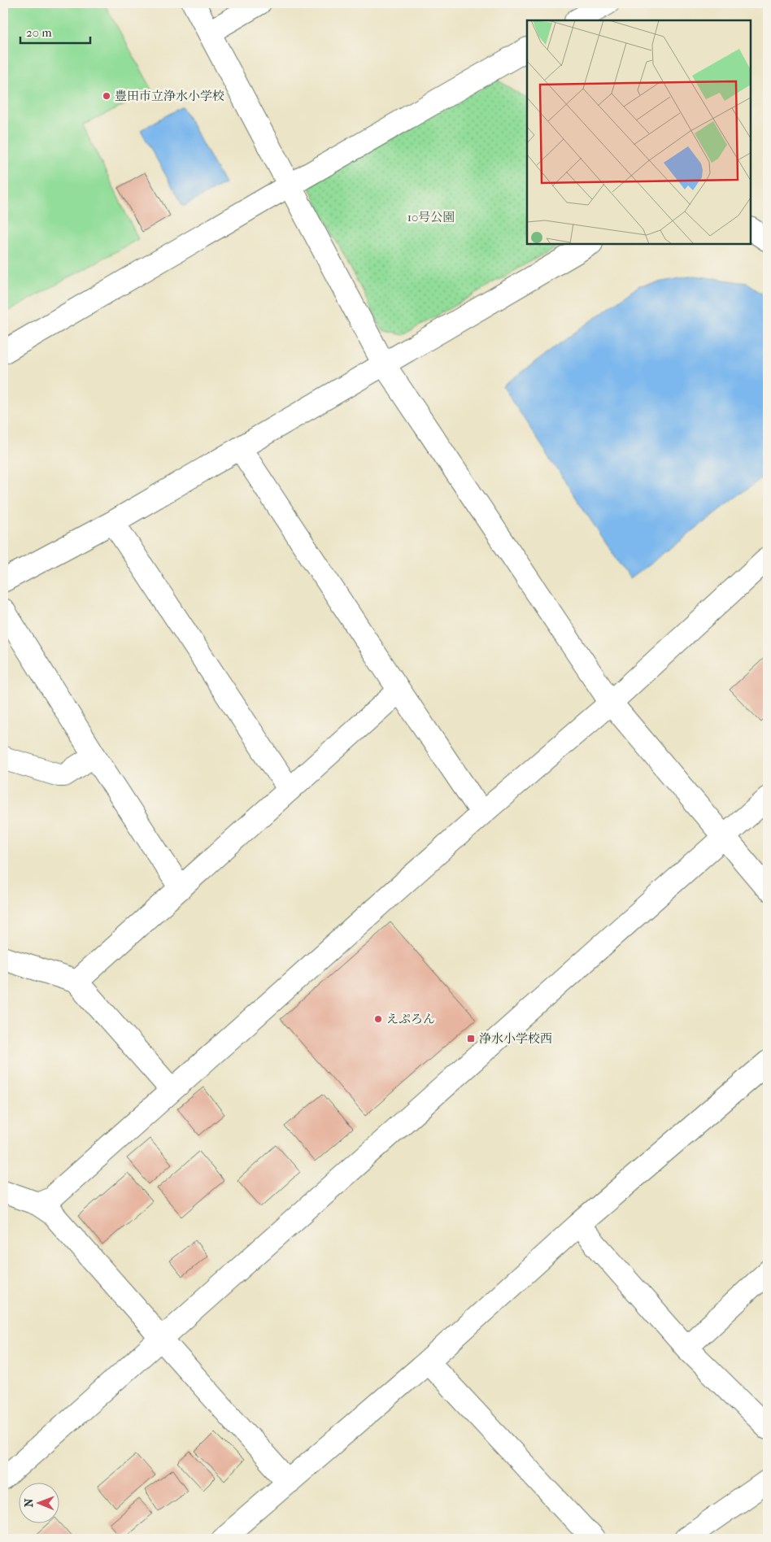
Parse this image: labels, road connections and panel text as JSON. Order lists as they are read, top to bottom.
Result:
{
  "parks": ["10号公園"],
  "places": {
    "other": ["豊田市立浄水小学校", "えぷろん"],
    "transit": ["浄水小学校西"]
  },
  "scale_bar": "20 m",
  "north": "left"
}
